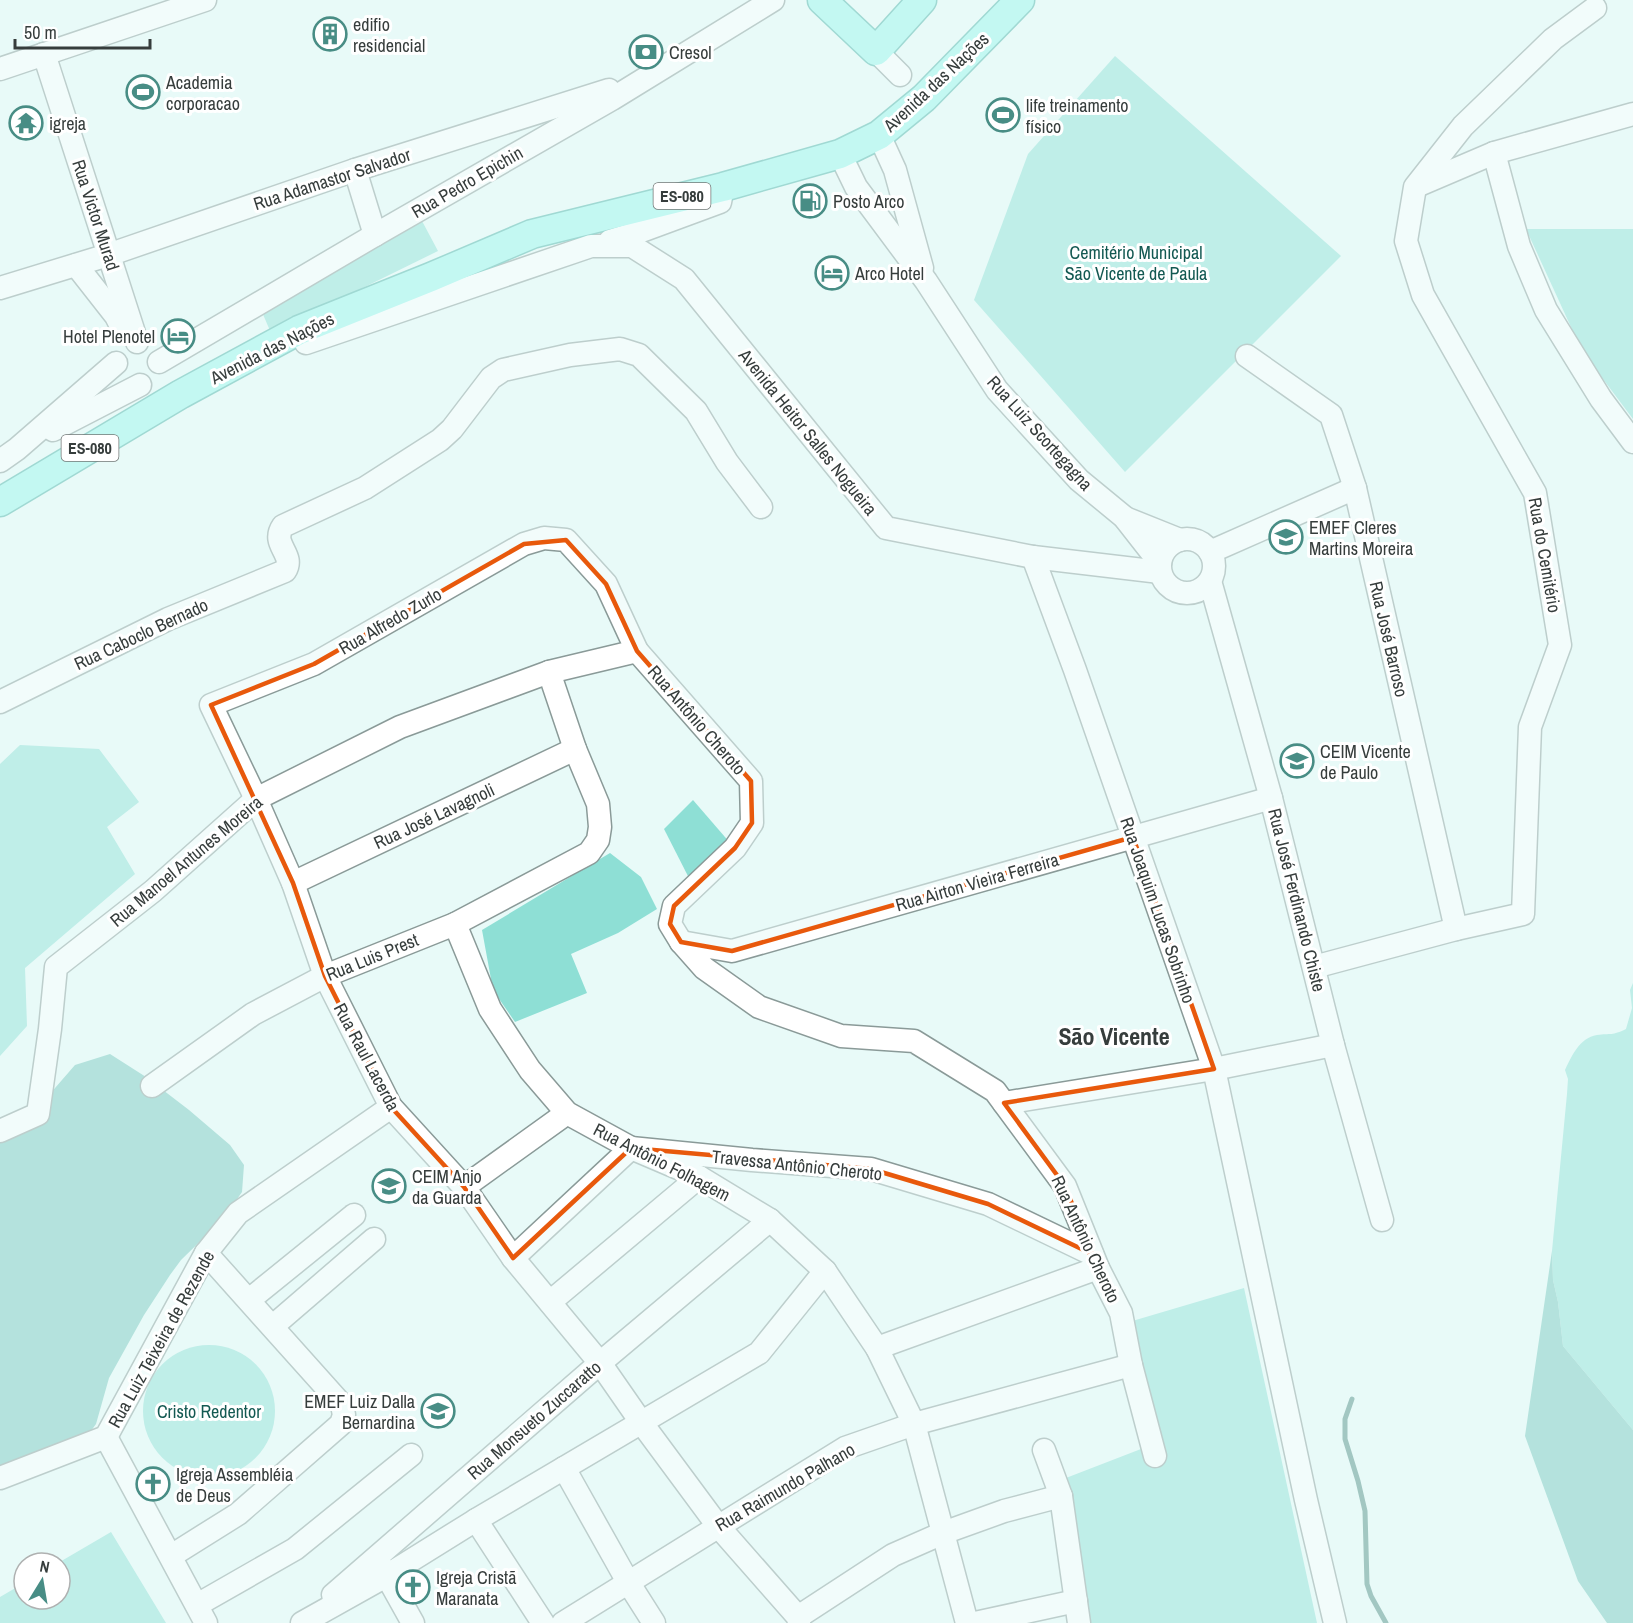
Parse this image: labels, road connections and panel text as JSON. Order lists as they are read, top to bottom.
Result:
{
  "streets": {
    "main road": ["Avenida das Nações", "ES-080"],
    "street": [
      "Rua Adamastor Salvador",
      "Rua Pedro Epichin",
      "Rua Victor Murad",
      "Avenida Heitor Salles Nogueira",
      "Rua Luiz Scortegagna",
      "Rua do Cemitério",
      "Rua Alfredo Zurlo",
      "Rua Caboclo Bernado",
      "Rua José Barroso",
      "Rua Antônio Cheroto",
      "Rua José Lavagnoli",
      "Rua Manoel Antunes Moreira",
      "Rua Airton Vieira Ferreira",
      "Rua José Ferdinando Chiste",
      "Rua Joaquim Lucas Sobrinho",
      "Rua Luis Prest",
      "Rua Raul Lacerda",
      "Rua Antônio Folhagem",
      "Travessa Antônio Cheroto",
      "Rua Luiz Teixeira de Rezende",
      "Rua Monsueto Zuccaratto",
      "Rua Raimundo Palhano"
    ]
  },
  "crossings": [
    ["Avenida das Nações", "Rua Luiz Scortegagna"],
    ["Rua Adamastor Salvador", "Rua Pedro Epichin"],
    ["Rua Adamastor Salvador", "Rua Victor Murad"],
    ["Rua Pedro Epichin", "Rua Victor Murad"],
    ["Avenida Heitor Salles Nogueira", "Rua Luiz Scortegagna"],
    ["Avenida Heitor Salles Nogueira", "Rua José Ferdinando Chiste"],
    ["Avenida Heitor Salles Nogueira", "Rua Joaquim Lucas Sobrinho"],
    ["Rua Luiz Scortegagna", "Rua José Ferdinando Chiste"],
    ["Rua do Cemitério", "Rua José Barroso"],
    ["Rua Alfredo Zurlo", "Rua Antônio Cheroto"],
    ["Rua Alfredo Zurlo", "Rua Raul Lacerda"],
    ["Rua Antônio Cheroto", "Rua Manoel Antunes Moreira"],
    ["Rua Antônio Cheroto", "Rua Airton Vieira Ferreira"],
    ["Rua Antônio Cheroto", "Travessa Antônio Cheroto"],
    ["Rua Antônio Cheroto", "Rua Raimundo Palhano"],
    ["Rua José Lavagnoli", "Rua Luis Prest"],
    ["Rua José Lavagnoli", "Rua Raul Lacerda"],
    ["Rua Manoel Antunes Moreira", "Rua Raul Lacerda"],
    ["Rua Airton Vieira Ferreira", "Rua José Ferdinando Chiste"],
    ["Rua Airton Vieira Ferreira", "Rua Joaquim Lucas Sobrinho"],
    ["Rua Luis Prest", "Rua Raul Lacerda"],
    ["Rua Luis Prest", "Rua Antônio Folhagem"],
    ["Rua Raul Lacerda", "Rua Luiz Teixeira de Rezende"],
    ["Rua Raul Lacerda", "Rua Monsueto Zuccaratto"],
    ["Rua Raul Lacerda", "Rua Raimundo Palhano"],
    ["Rua Antônio Folhagem", "Travessa Antônio Cheroto"],
    ["Rua Antônio Folhagem", "Rua Monsueto Zuccaratto"],
    ["Rua Antônio Folhagem", "Rua Raimundo Palhano"]
  ],
  "districts": ["São Vicente"],
  "parks": ["Cemitério Municipal São Vicente de Paula", "Cristo Redentor"],
  "places": {
    "building": ["edifio residencial"],
    "bank": ["Cresol"],
    "sports": ["Academia corporacao", "life treinamento físico"],
    "temple": ["igreja"],
    "fuel station": ["Posto Arco"],
    "hotel": ["Arco Hotel", "Hotel Plenotel"],
    "school or university": [
      "EMEF Cleres Martins Moreira",
      "CEIM Vicente de Paulo",
      "CEIM Anjo da Guarda",
      "EMEF Luiz Dalla Bernardina"
    ],
    "church": ["Igreja Assembléia de Deus", "Igreja Cristã Maranata"]
  },
  "scale_bar": "50 m",
  "north": "top"
}
